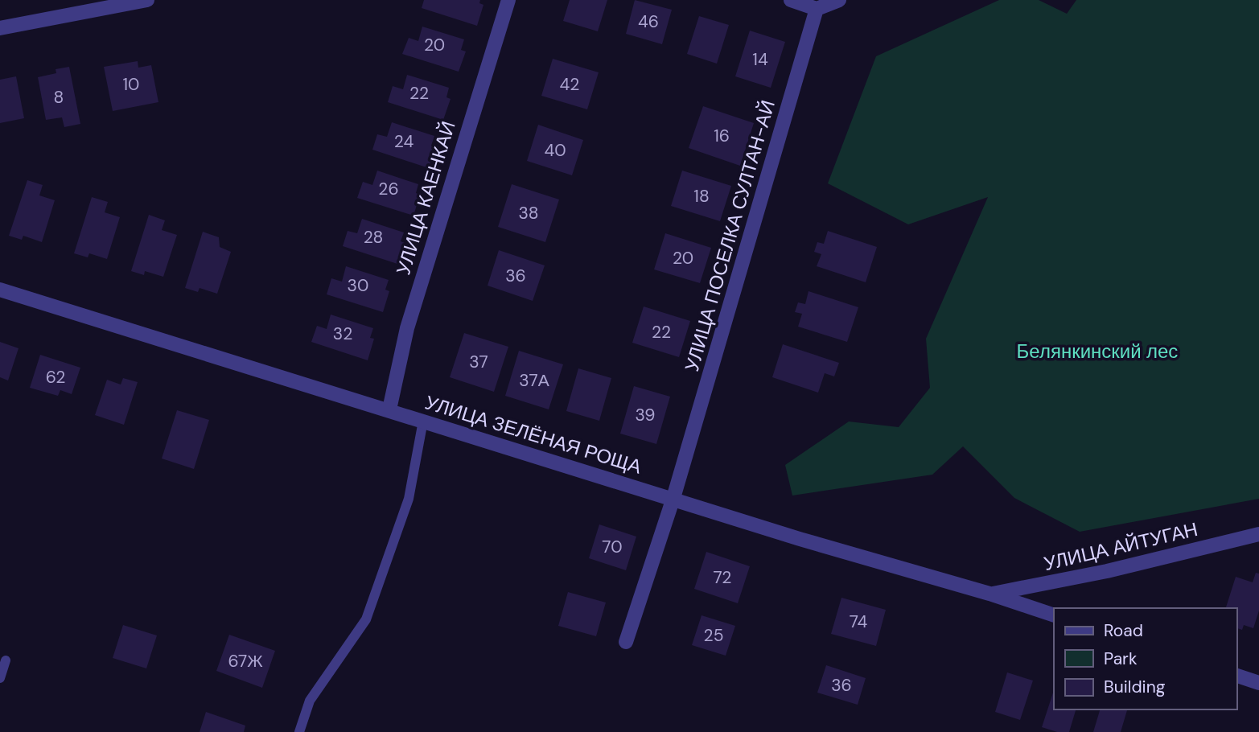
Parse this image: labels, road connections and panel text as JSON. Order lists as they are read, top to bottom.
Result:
{
  "streets": {
    "street": [
      "УЛИЦА КАЕНКАЙ",
      "УЛИЦА ПОСЕЛКА СУЛТАН-АЙ",
      "УЛИЦА ЗЕЛЁНАЯ РОЩА",
      "УЛИЦА АЙТУГАН"
    ]
  },
  "crossings": [
    ["УЛИЦА КАЕНКАЙ", "УЛИЦА ЗЕЛЁНАЯ РОЩА"],
    ["УЛИЦА ПОСЕЛКА СУЛТАН-АЙ", "УЛИЦА ЗЕЛЁНАЯ РОЩА"],
    ["УЛИЦА ЗЕЛЁНАЯ РОЩА", "УЛИЦА АЙТУГАН"]
  ],
  "parks": ["Белянкинский лес"],
  "house_numbers": [
    "46",
    "20",
    "14",
    "10",
    "42",
    "22",
    "8",
    "16",
    "24",
    "40",
    "26",
    "18",
    "38",
    "28",
    "20",
    "36",
    "30",
    "22",
    "32",
    "37",
    "62",
    "37А",
    "39",
    "70",
    "72",
    "74",
    "25",
    "67Ж",
    "36"
  ],
  "legend": ["Road", "Park", "Building"]
}
